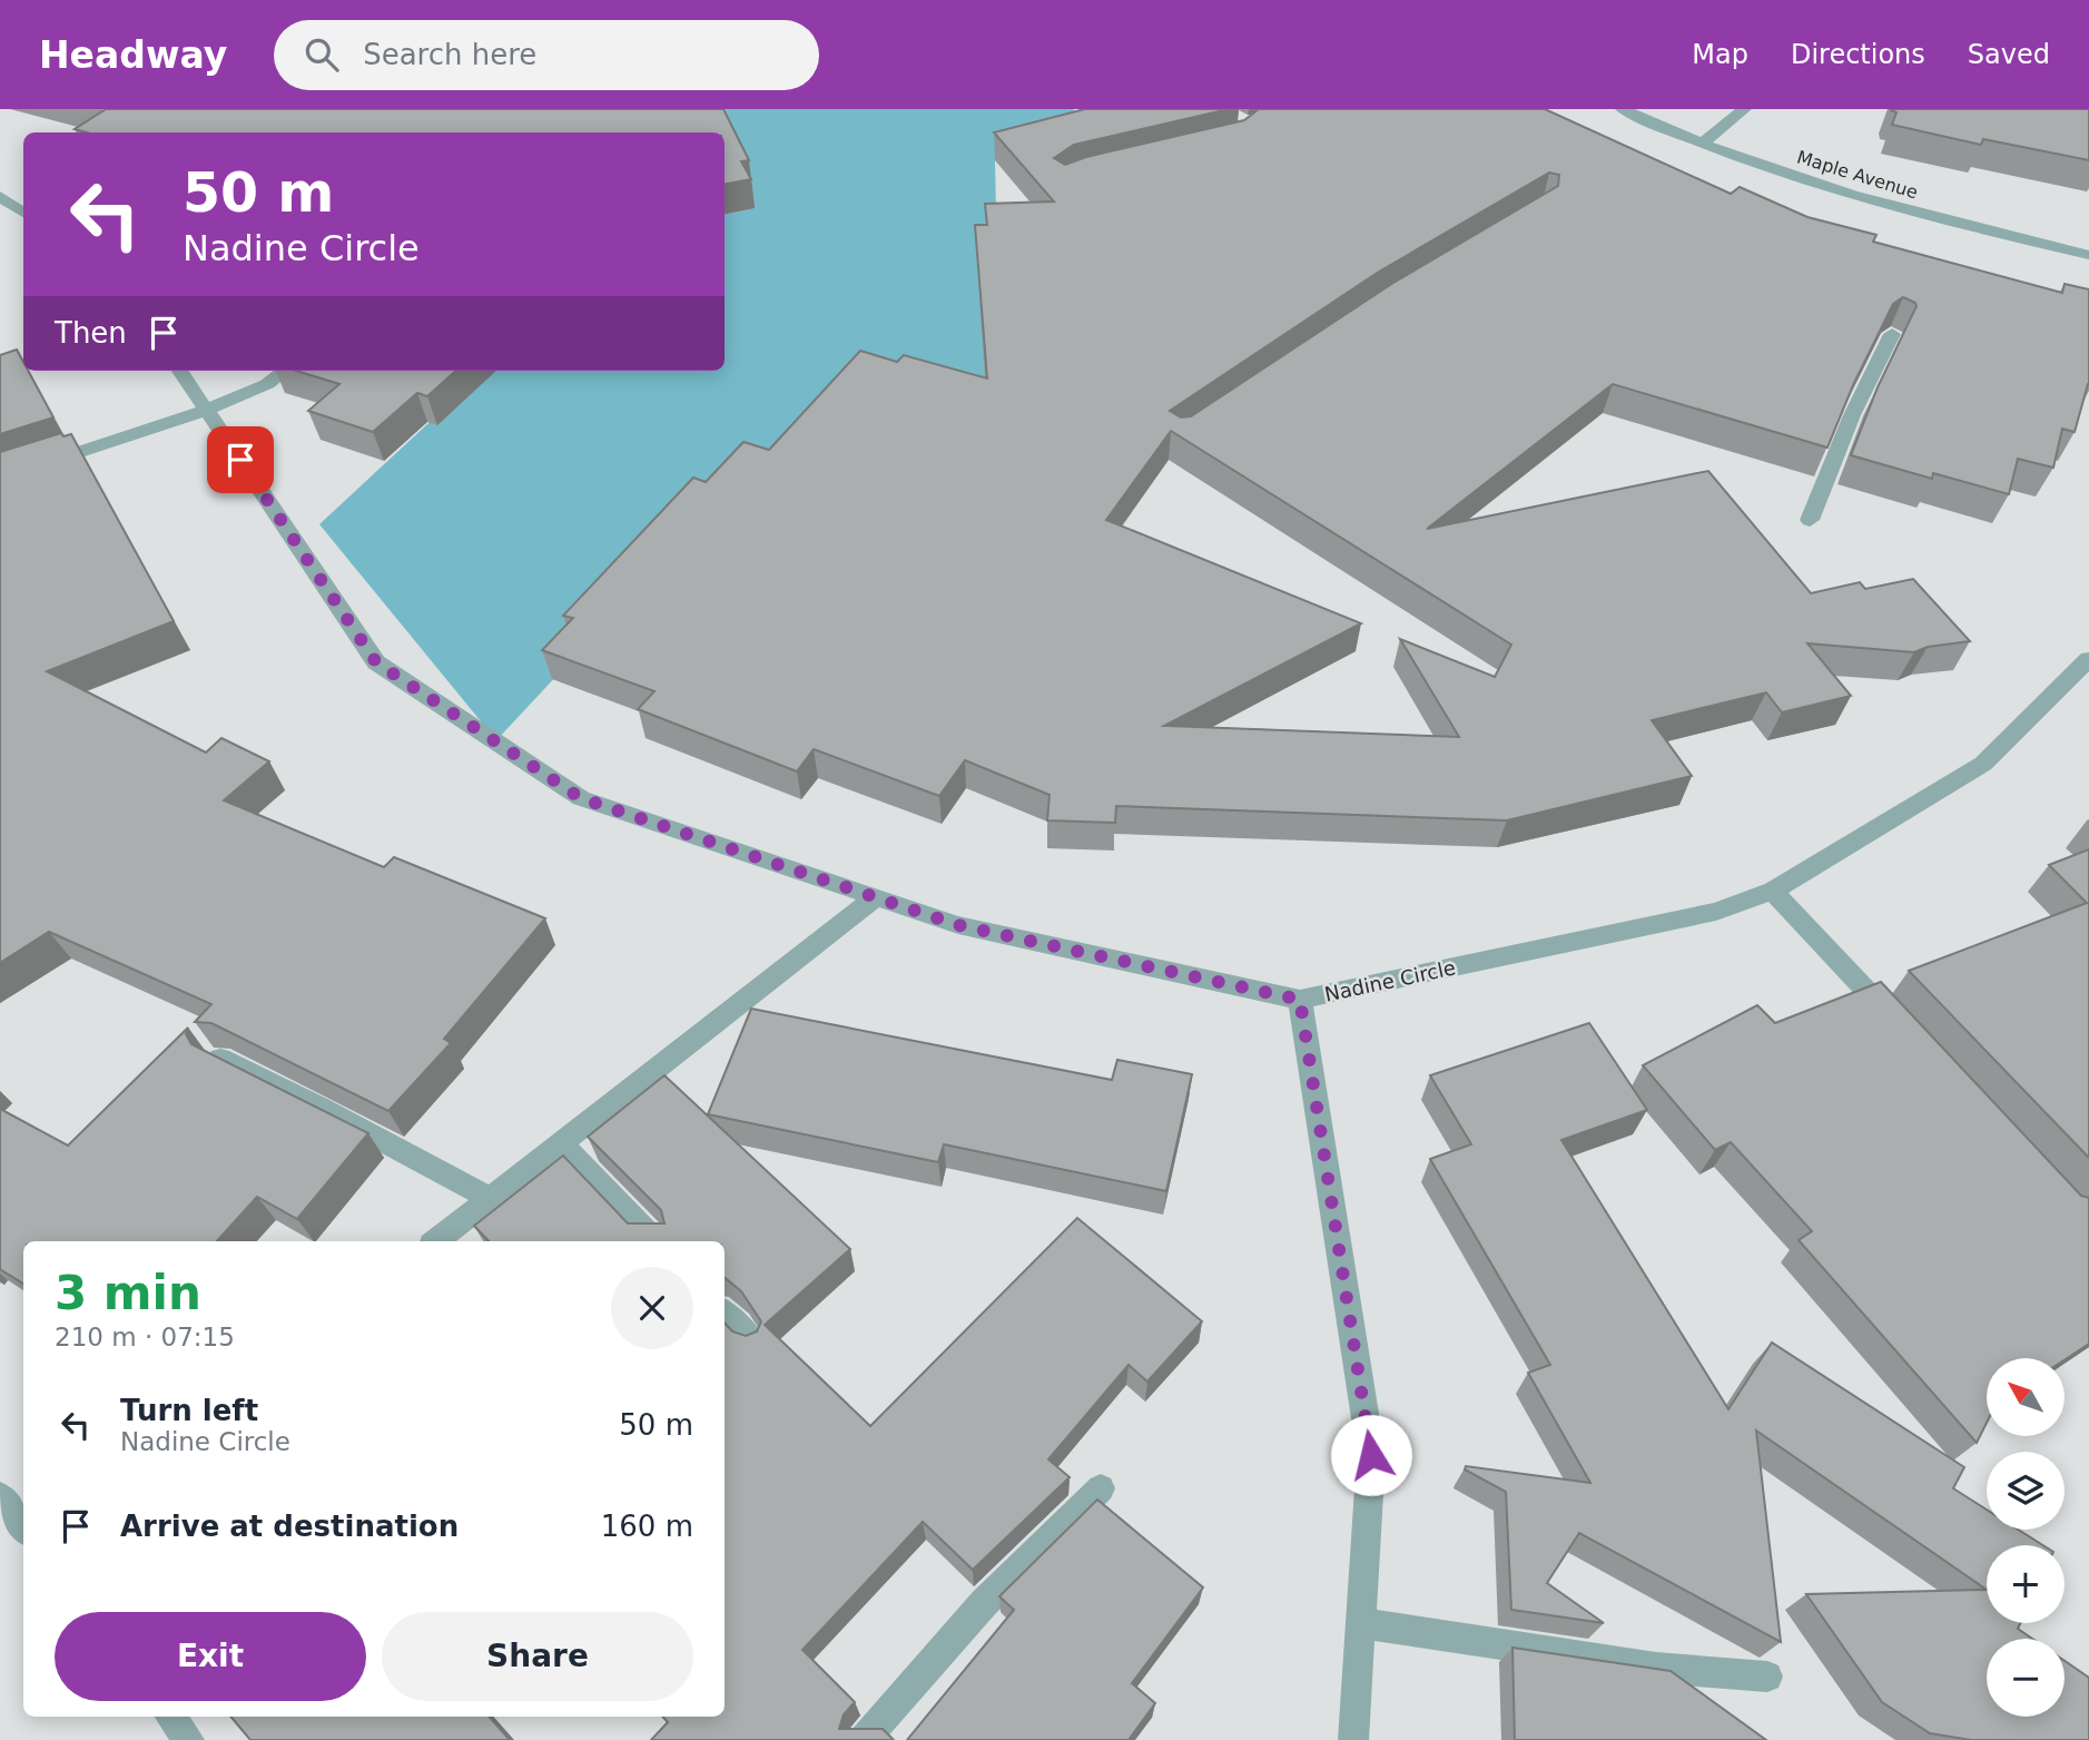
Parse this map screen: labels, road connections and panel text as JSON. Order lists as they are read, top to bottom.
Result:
{
  "streets": {
    "street": ["Maple Avenue", "Nadine Circle"]
  },
  "north": "top left",
  "page": {
    "header": "Headway",
    "search": "Search here",
    "nav": ["Map", "Directions", "Saved"],
    "turn": ["50 m", "Nadine Circle"],
    "then": "Then",
    "heading": ["3 min", "210 m · 07:15"],
    "map_buttons": ["+", "−"],
    "list": [
      {
        "name": "Turn left",
        "note": "Nadine Circle",
        "value": "50 m"
      },
      {
        "name": "Arrive at destination",
        "value": "160 m"
      }
    ],
    "buttons": ["Exit", "Share"]
  }
}
